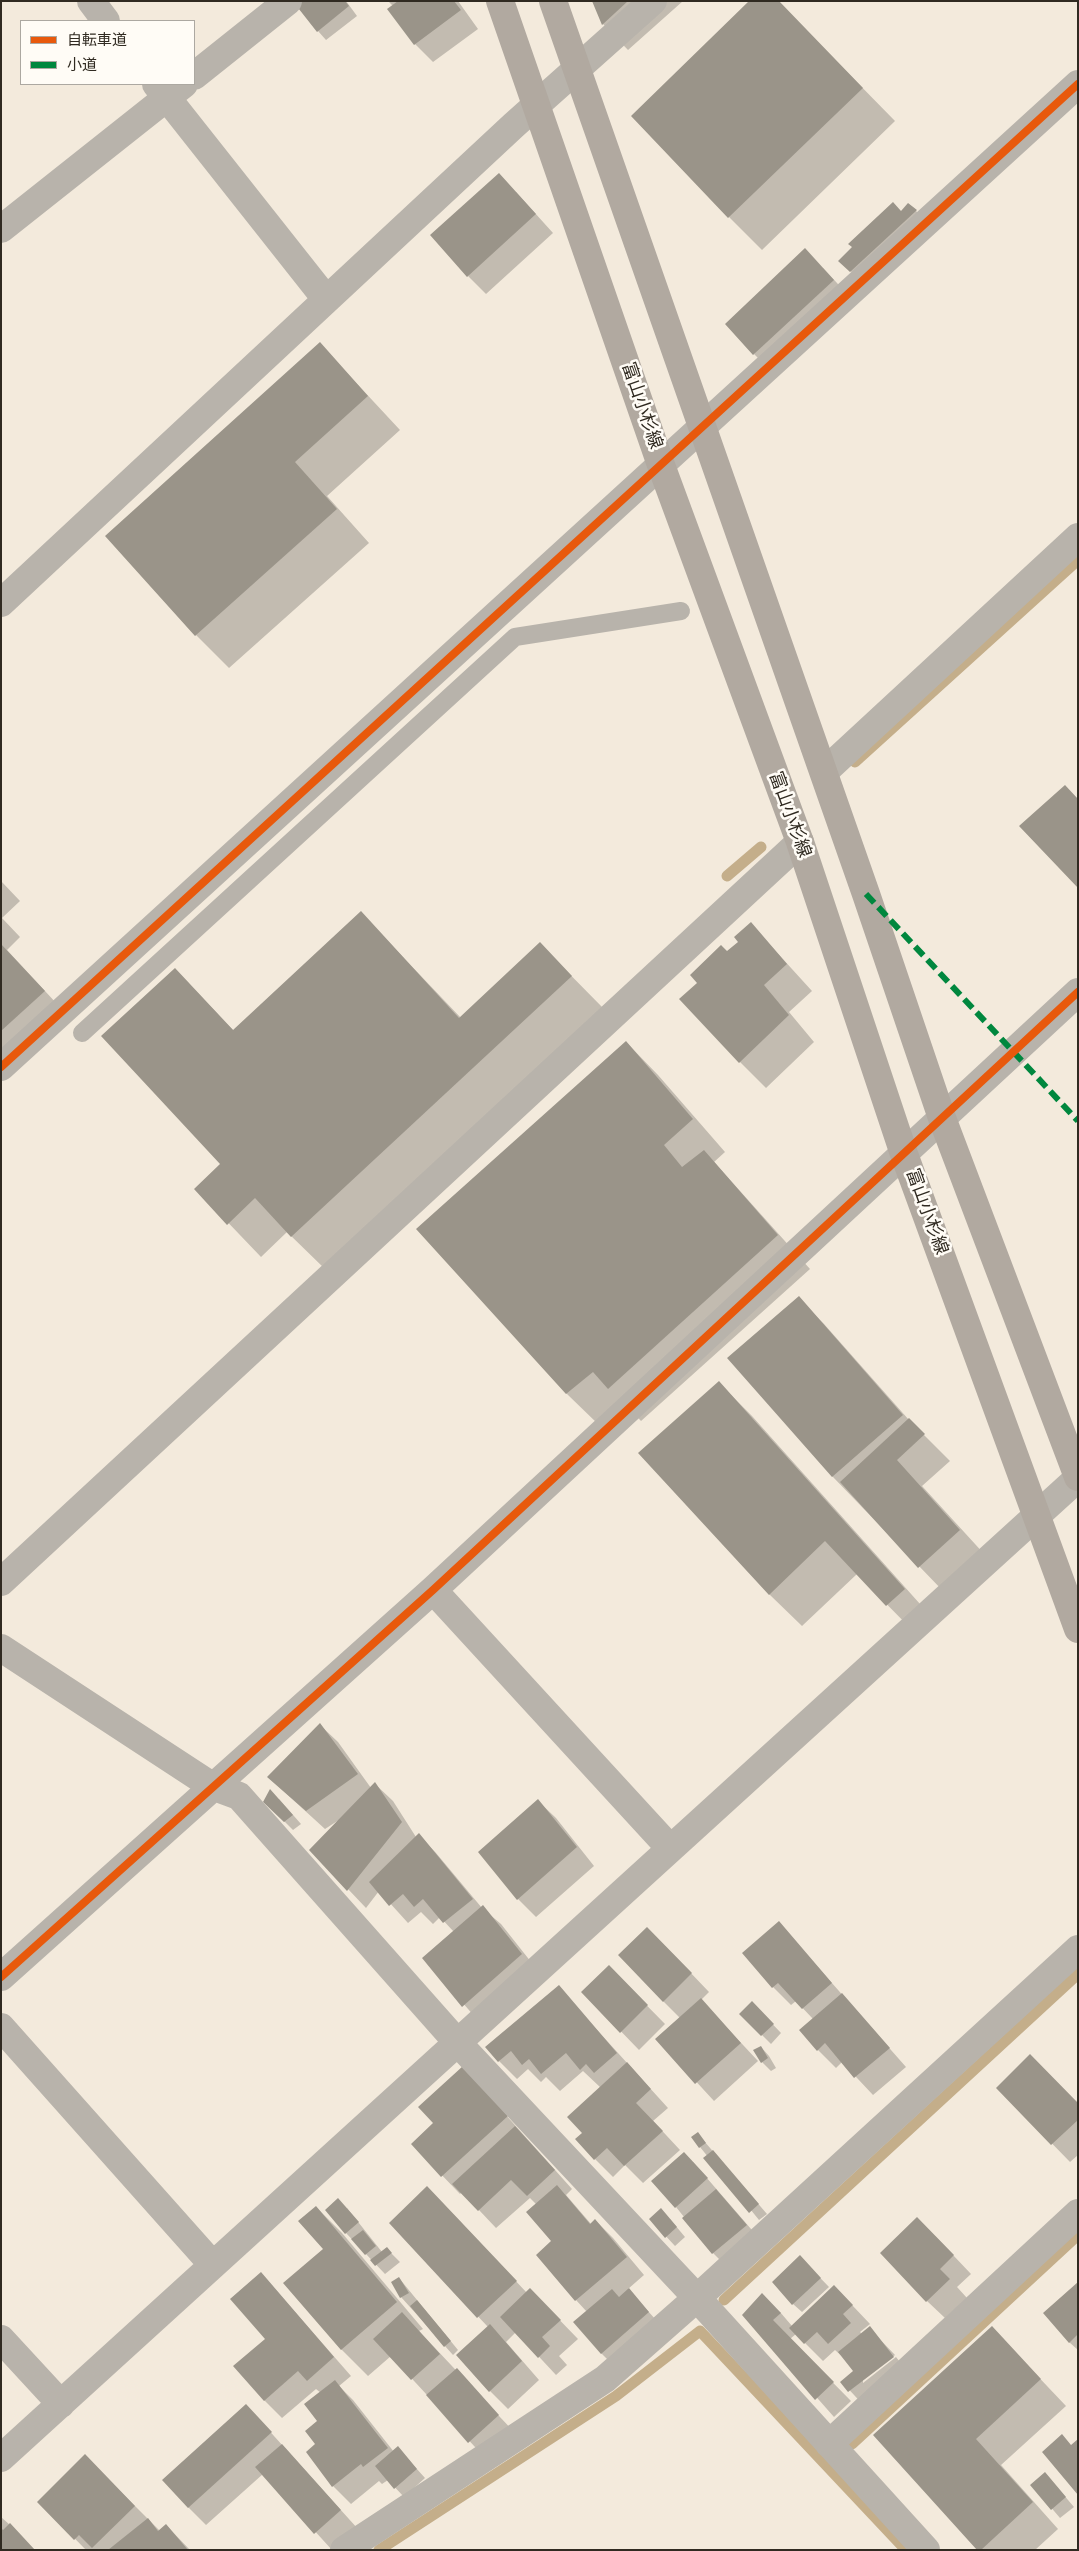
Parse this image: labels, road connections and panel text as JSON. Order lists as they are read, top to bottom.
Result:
{
  "streets": {
    "main road": ["富山小杉線"]
  },
  "legend": ["自転車道", "小道"]
}
